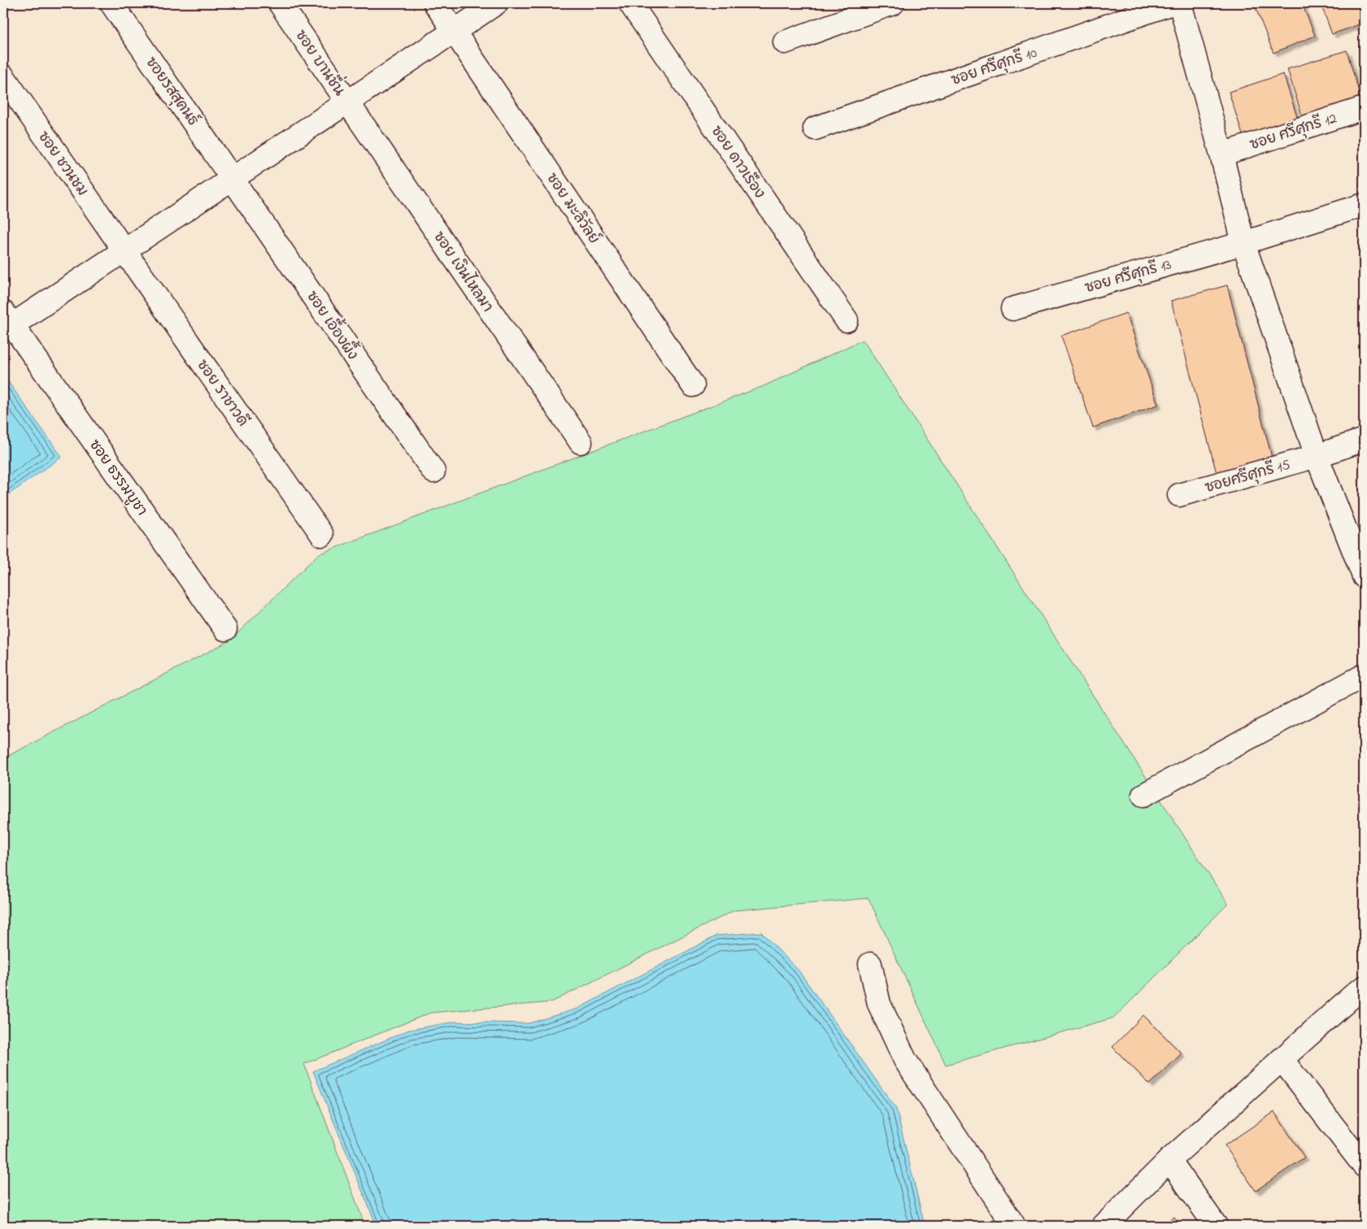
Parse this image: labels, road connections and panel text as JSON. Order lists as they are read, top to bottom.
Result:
{
  "streets": {
    "street": [
      "ซอย บานชื่น",
      "ซอย ศรีศุกรี 10",
      "ซอยรสสุคนธ์",
      "ซอย ศรีศุกรี 12",
      "ซอย ดาวเรือง",
      "ซอย ชวนชม",
      "ซอย มะลิวัลย์",
      "ซอย เงินไหลมา",
      "ซอย ศรีศุกรี 13",
      "ซอย เอื้องผึ้ง",
      "ซอย ราชาวดี",
      "ซอยศรีศุกรี 15",
      "ซอย ธรรมบูชา"
    ]
  },
  "crossings": [
    ["ซอย บานชื่น", "ซอย เงินไหลมา"],
    ["ซอยรสสุคนธ์", "ซอย เอื้องผึ้ง"],
    ["ซอย ชวนชม", "ซอย ราชาวดี"]
  ]
}
